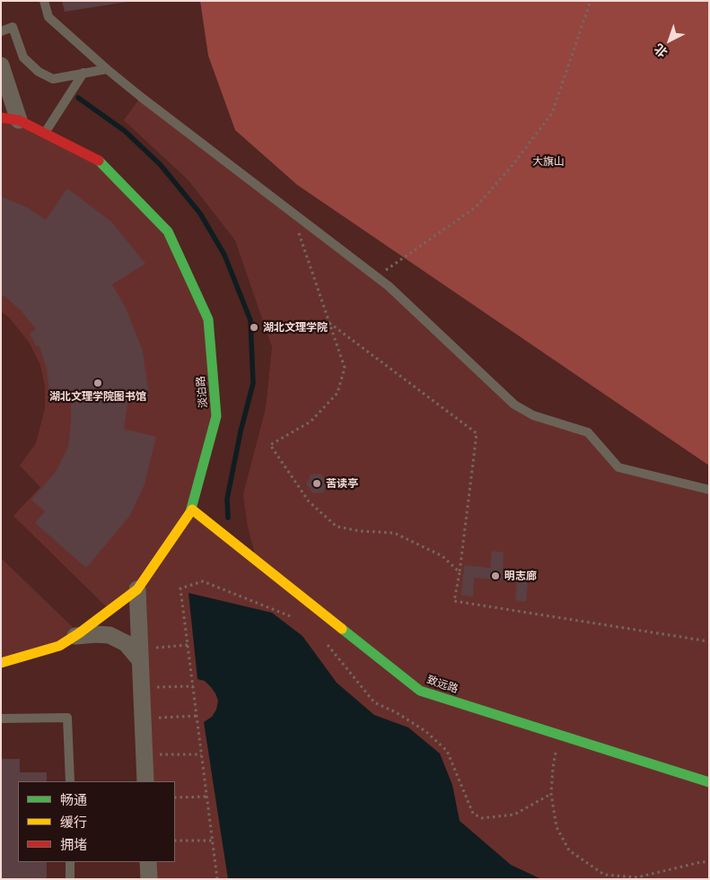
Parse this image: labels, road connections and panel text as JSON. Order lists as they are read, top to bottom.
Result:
{
  "streets": {
    "street": ["淡泊路", "致远路"]
  },
  "crossings": [
    ["淡泊路", "致远路"]
  ],
  "parks": ["大旗山"],
  "places": [
    "湖北文理学院",
    "湖北文理学院图书馆",
    "苦读亭",
    "明志廊"
  ],
  "legend": ["畅通", "缓行", "拥堵"],
  "north": "bottom left"
}
